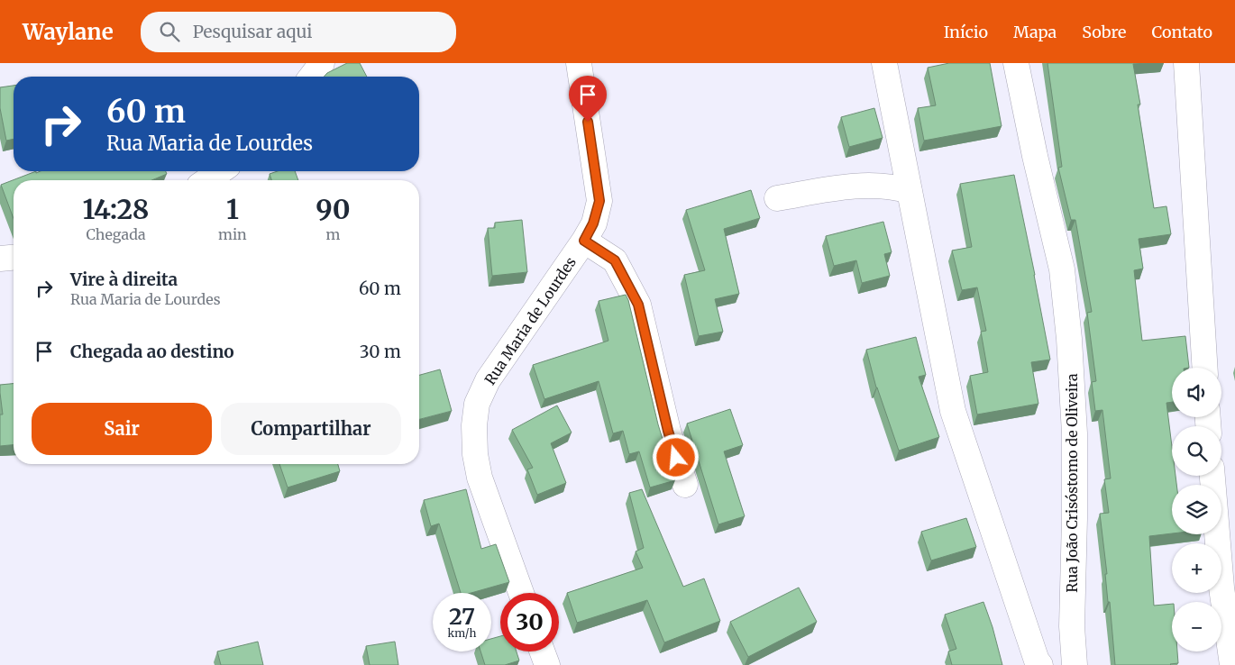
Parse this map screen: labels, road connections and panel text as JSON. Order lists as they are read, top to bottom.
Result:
{
  "streets": {
    "street": ["Rua Maria de Lourdes", "Rua João Crisóstomo de Oliveira"]
  },
  "page": {
    "header": "Waylane",
    "search": "Pesquisar aqui",
    "nav": [
      "Início",
      "Mapa",
      "Sobre",
      "Contato"
    ],
    "turn": ["60 m", "Rua Maria de Lourdes"],
    "eta": [
      "14:28",
      "Chegada",
      "1",
      "min",
      "90",
      "m"
    ],
    "list": [
      {
        "name": "Vire à direita",
        "note": "Rua Maria de Lourdes",
        "value": "60 m"
      },
      {
        "name": "Chegada ao destino",
        "value": "30 m"
      }
    ],
    "map_buttons": ["+", "−"],
    "buttons": ["Sair", "Compartilhar"],
    "speed": "27 km/h",
    "limit": "30"
  }
}
